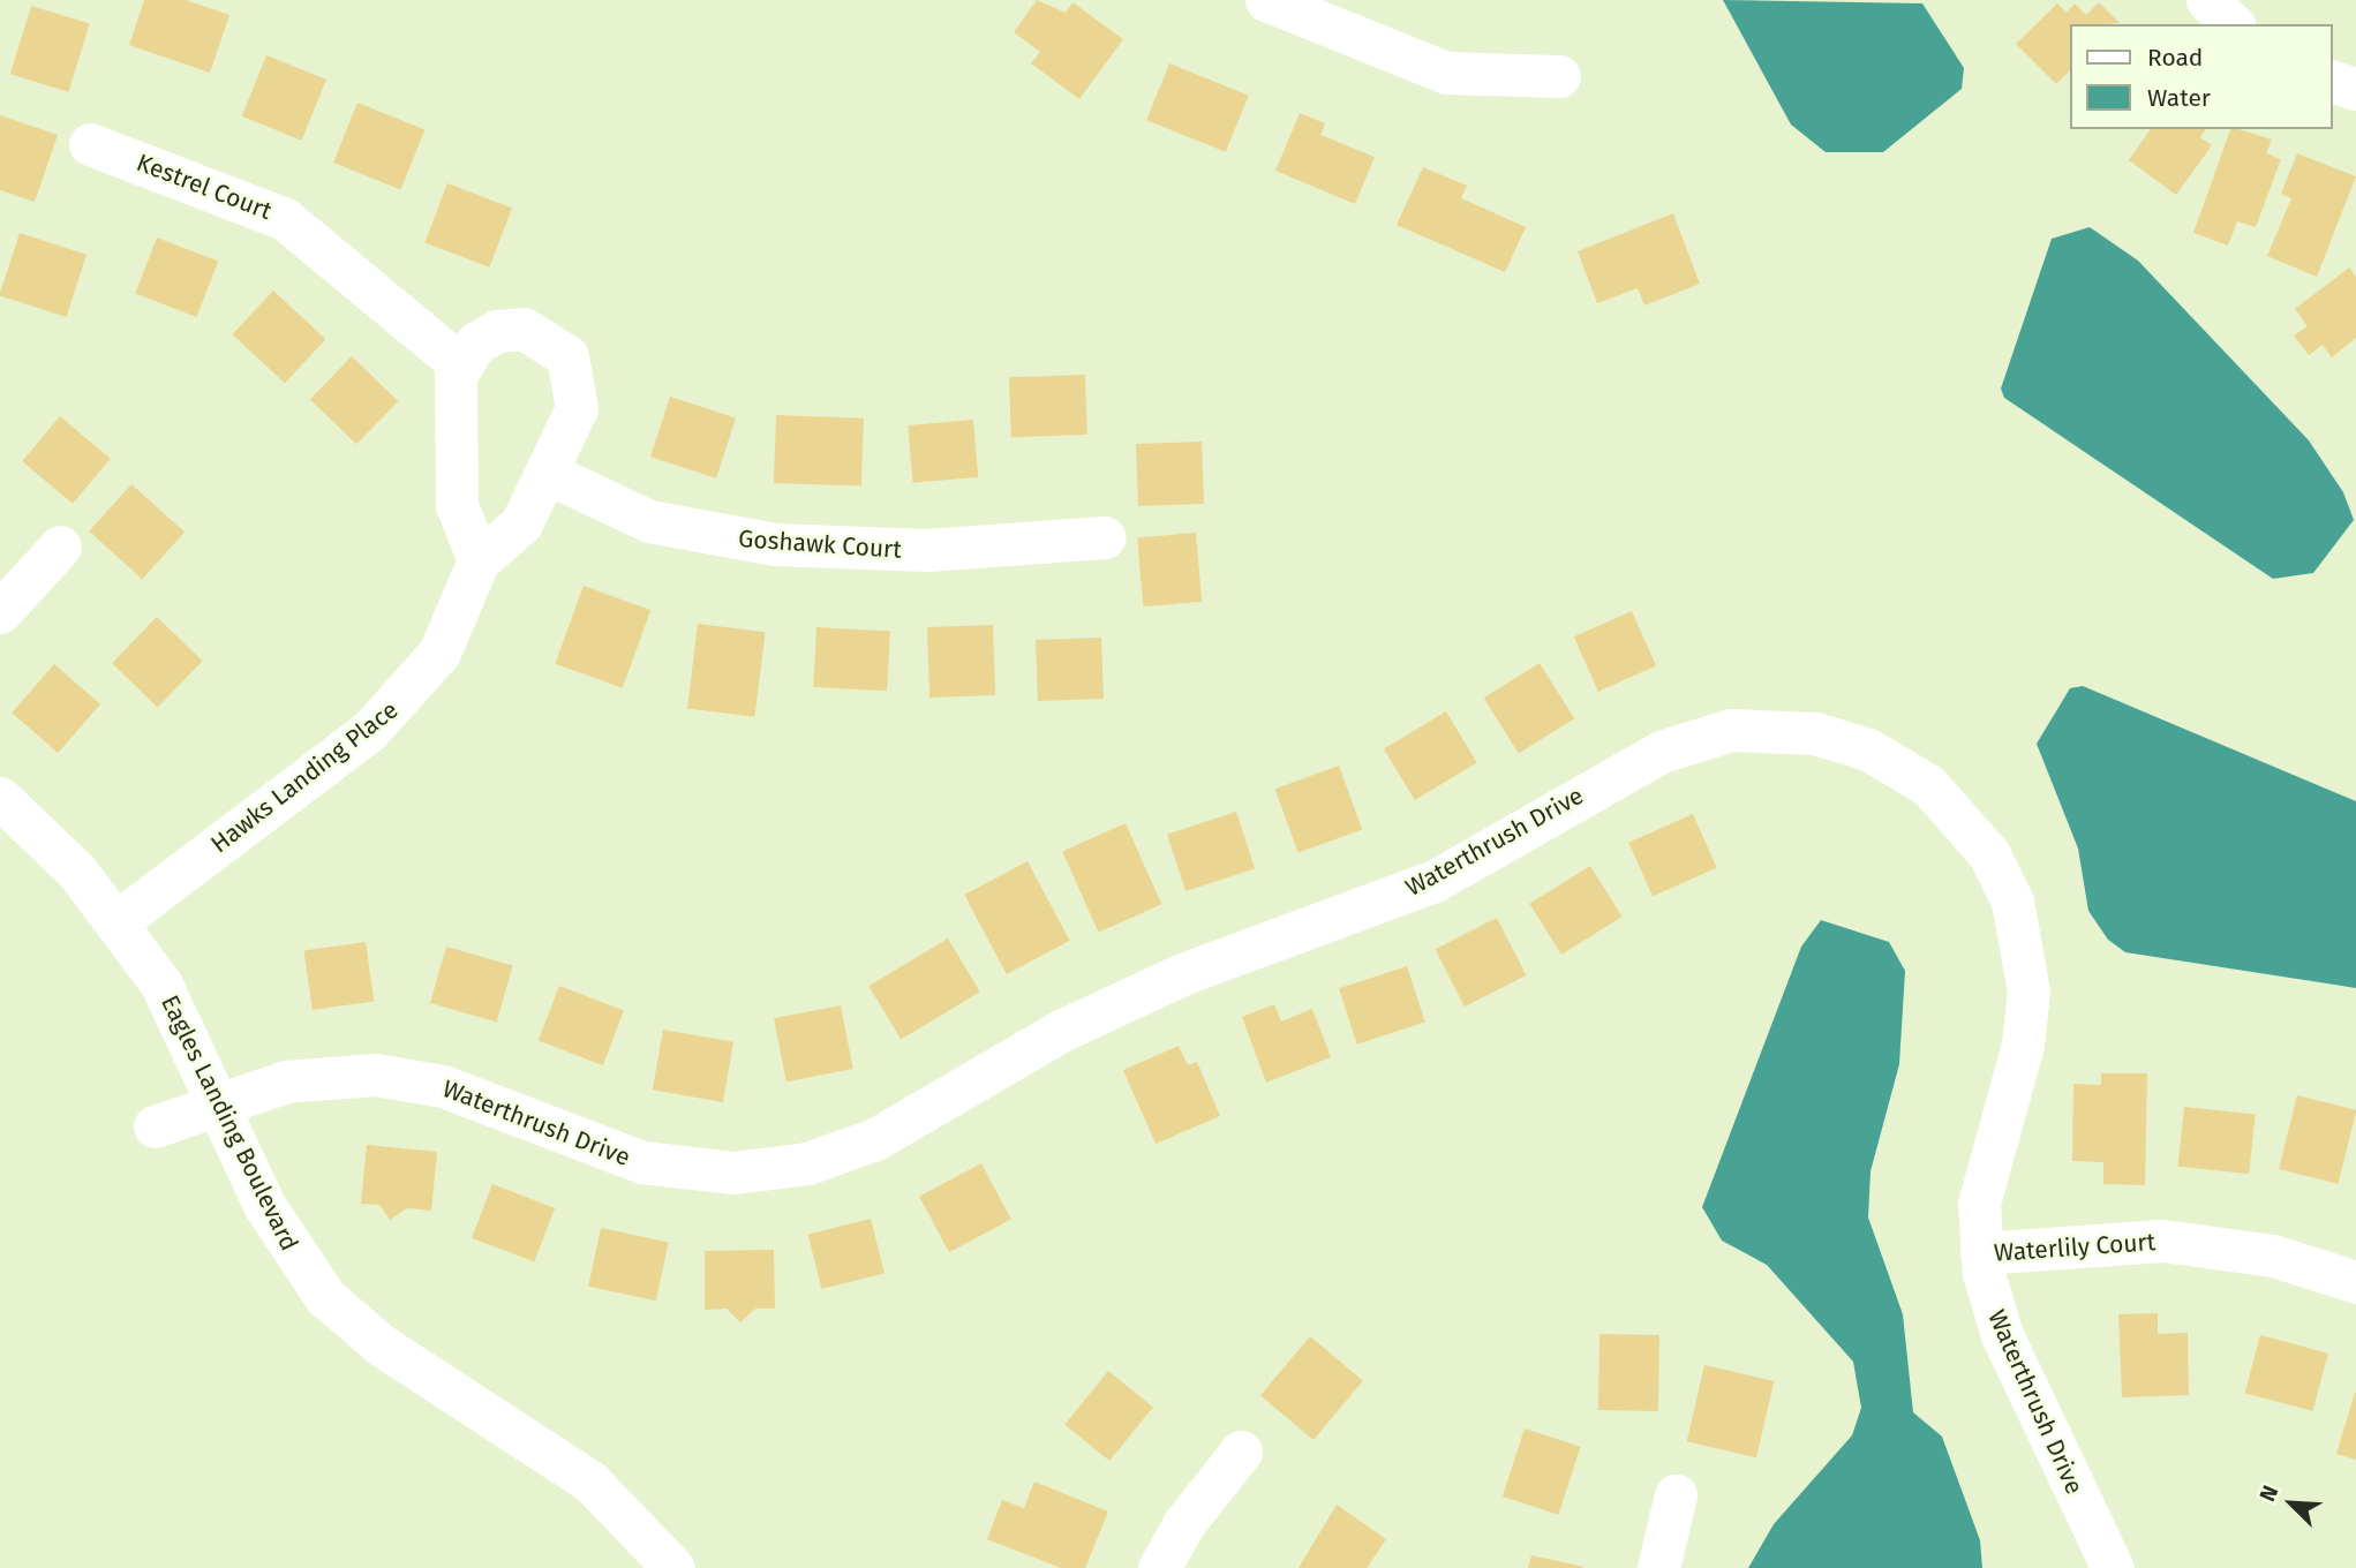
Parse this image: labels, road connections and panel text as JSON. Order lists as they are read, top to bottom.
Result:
{
  "streets": {
    "street": [
      "Kestrel Court",
      "Goshawk Court",
      "Hawks Landing Place",
      "Waterthrush Drive",
      "Eagles Landing Boulevard",
      "Waterlily Court"
    ]
  },
  "crossings": [
    ["Kestrel Court", "Hawks Landing Place"],
    ["Goshawk Court", "Hawks Landing Place"],
    ["Hawks Landing Place", "Eagles Landing Boulevard"],
    ["Waterthrush Drive", "Eagles Landing Boulevard"],
    ["Waterthrush Drive", "Waterlily Court"]
  ],
  "legend": ["Road", "Water"],
  "north": "top left"
}
